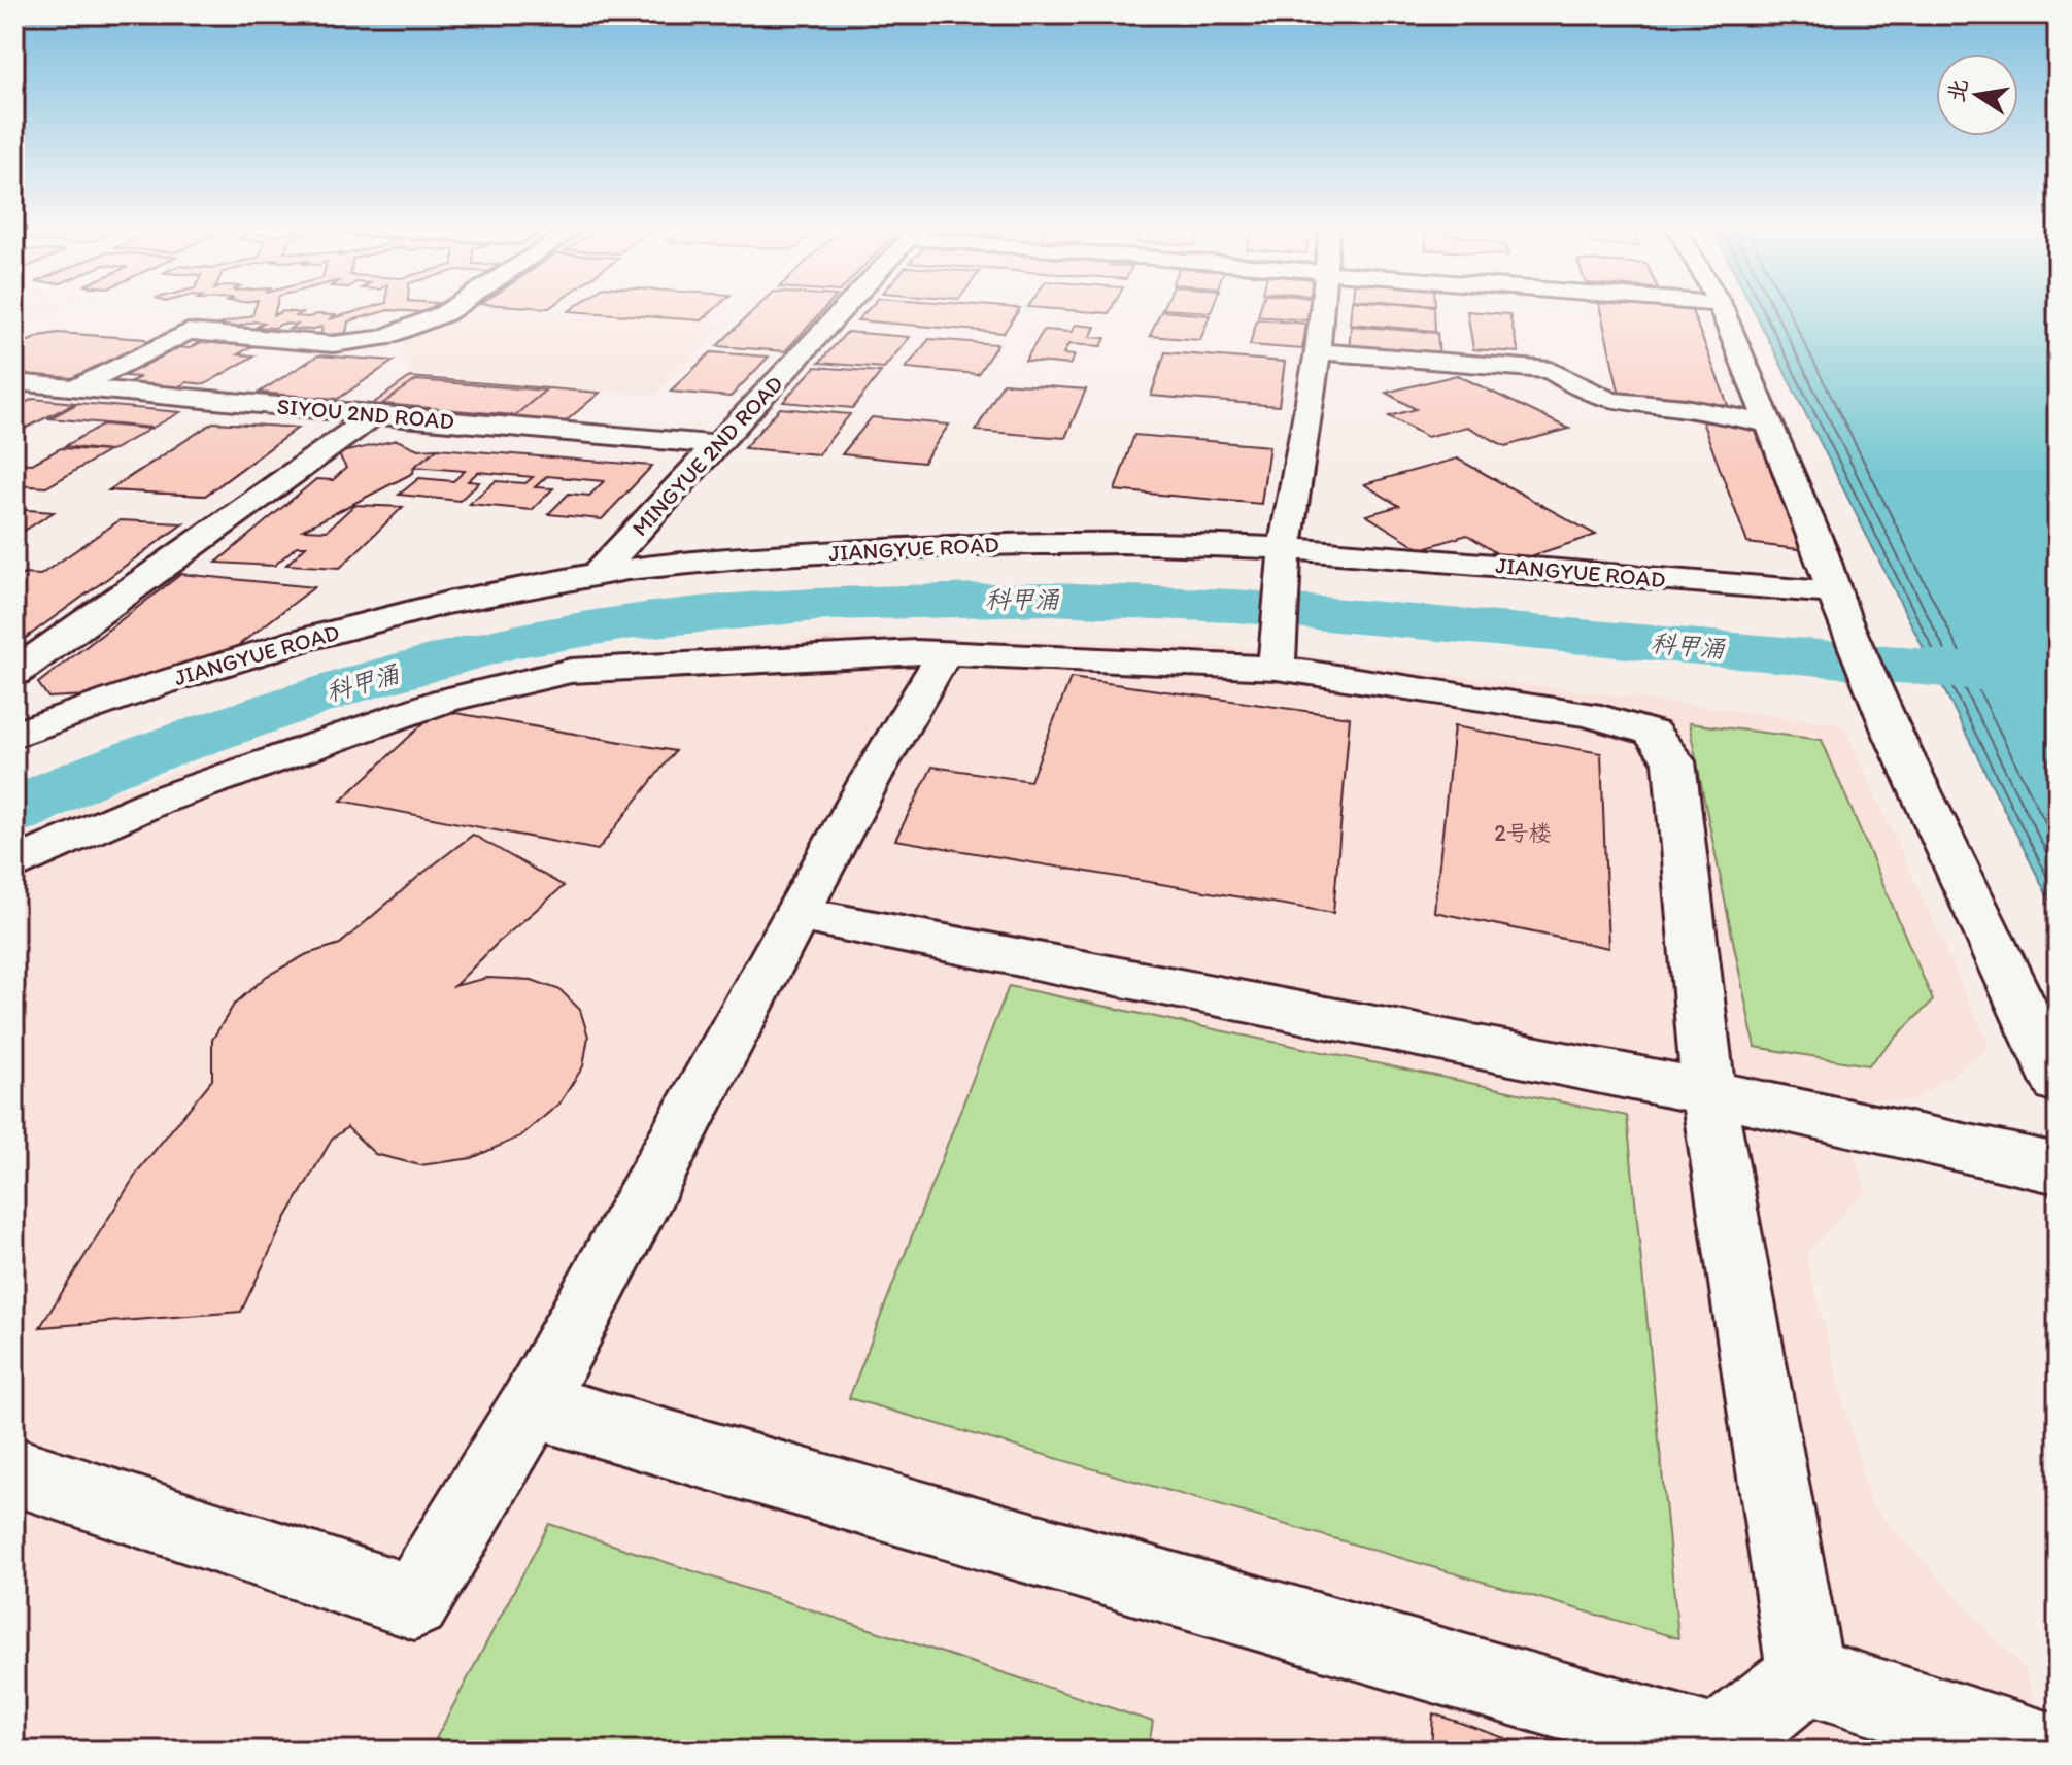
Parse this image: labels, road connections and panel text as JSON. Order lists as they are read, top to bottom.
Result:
{
  "streets": {
    "street": ["SIYOU 2ND ROAD", "MINGYUE 2ND ROAD", "JIANGYUE ROAD"]
  },
  "crossings": [
    ["SIYOU 2ND ROAD", "MINGYUE 2ND ROAD"],
    ["MINGYUE 2ND ROAD", "JIANGYUE ROAD"]
  ],
  "water": ["科甲涌"],
  "house_numbers": ["2号楼"],
  "north": "left"
}
